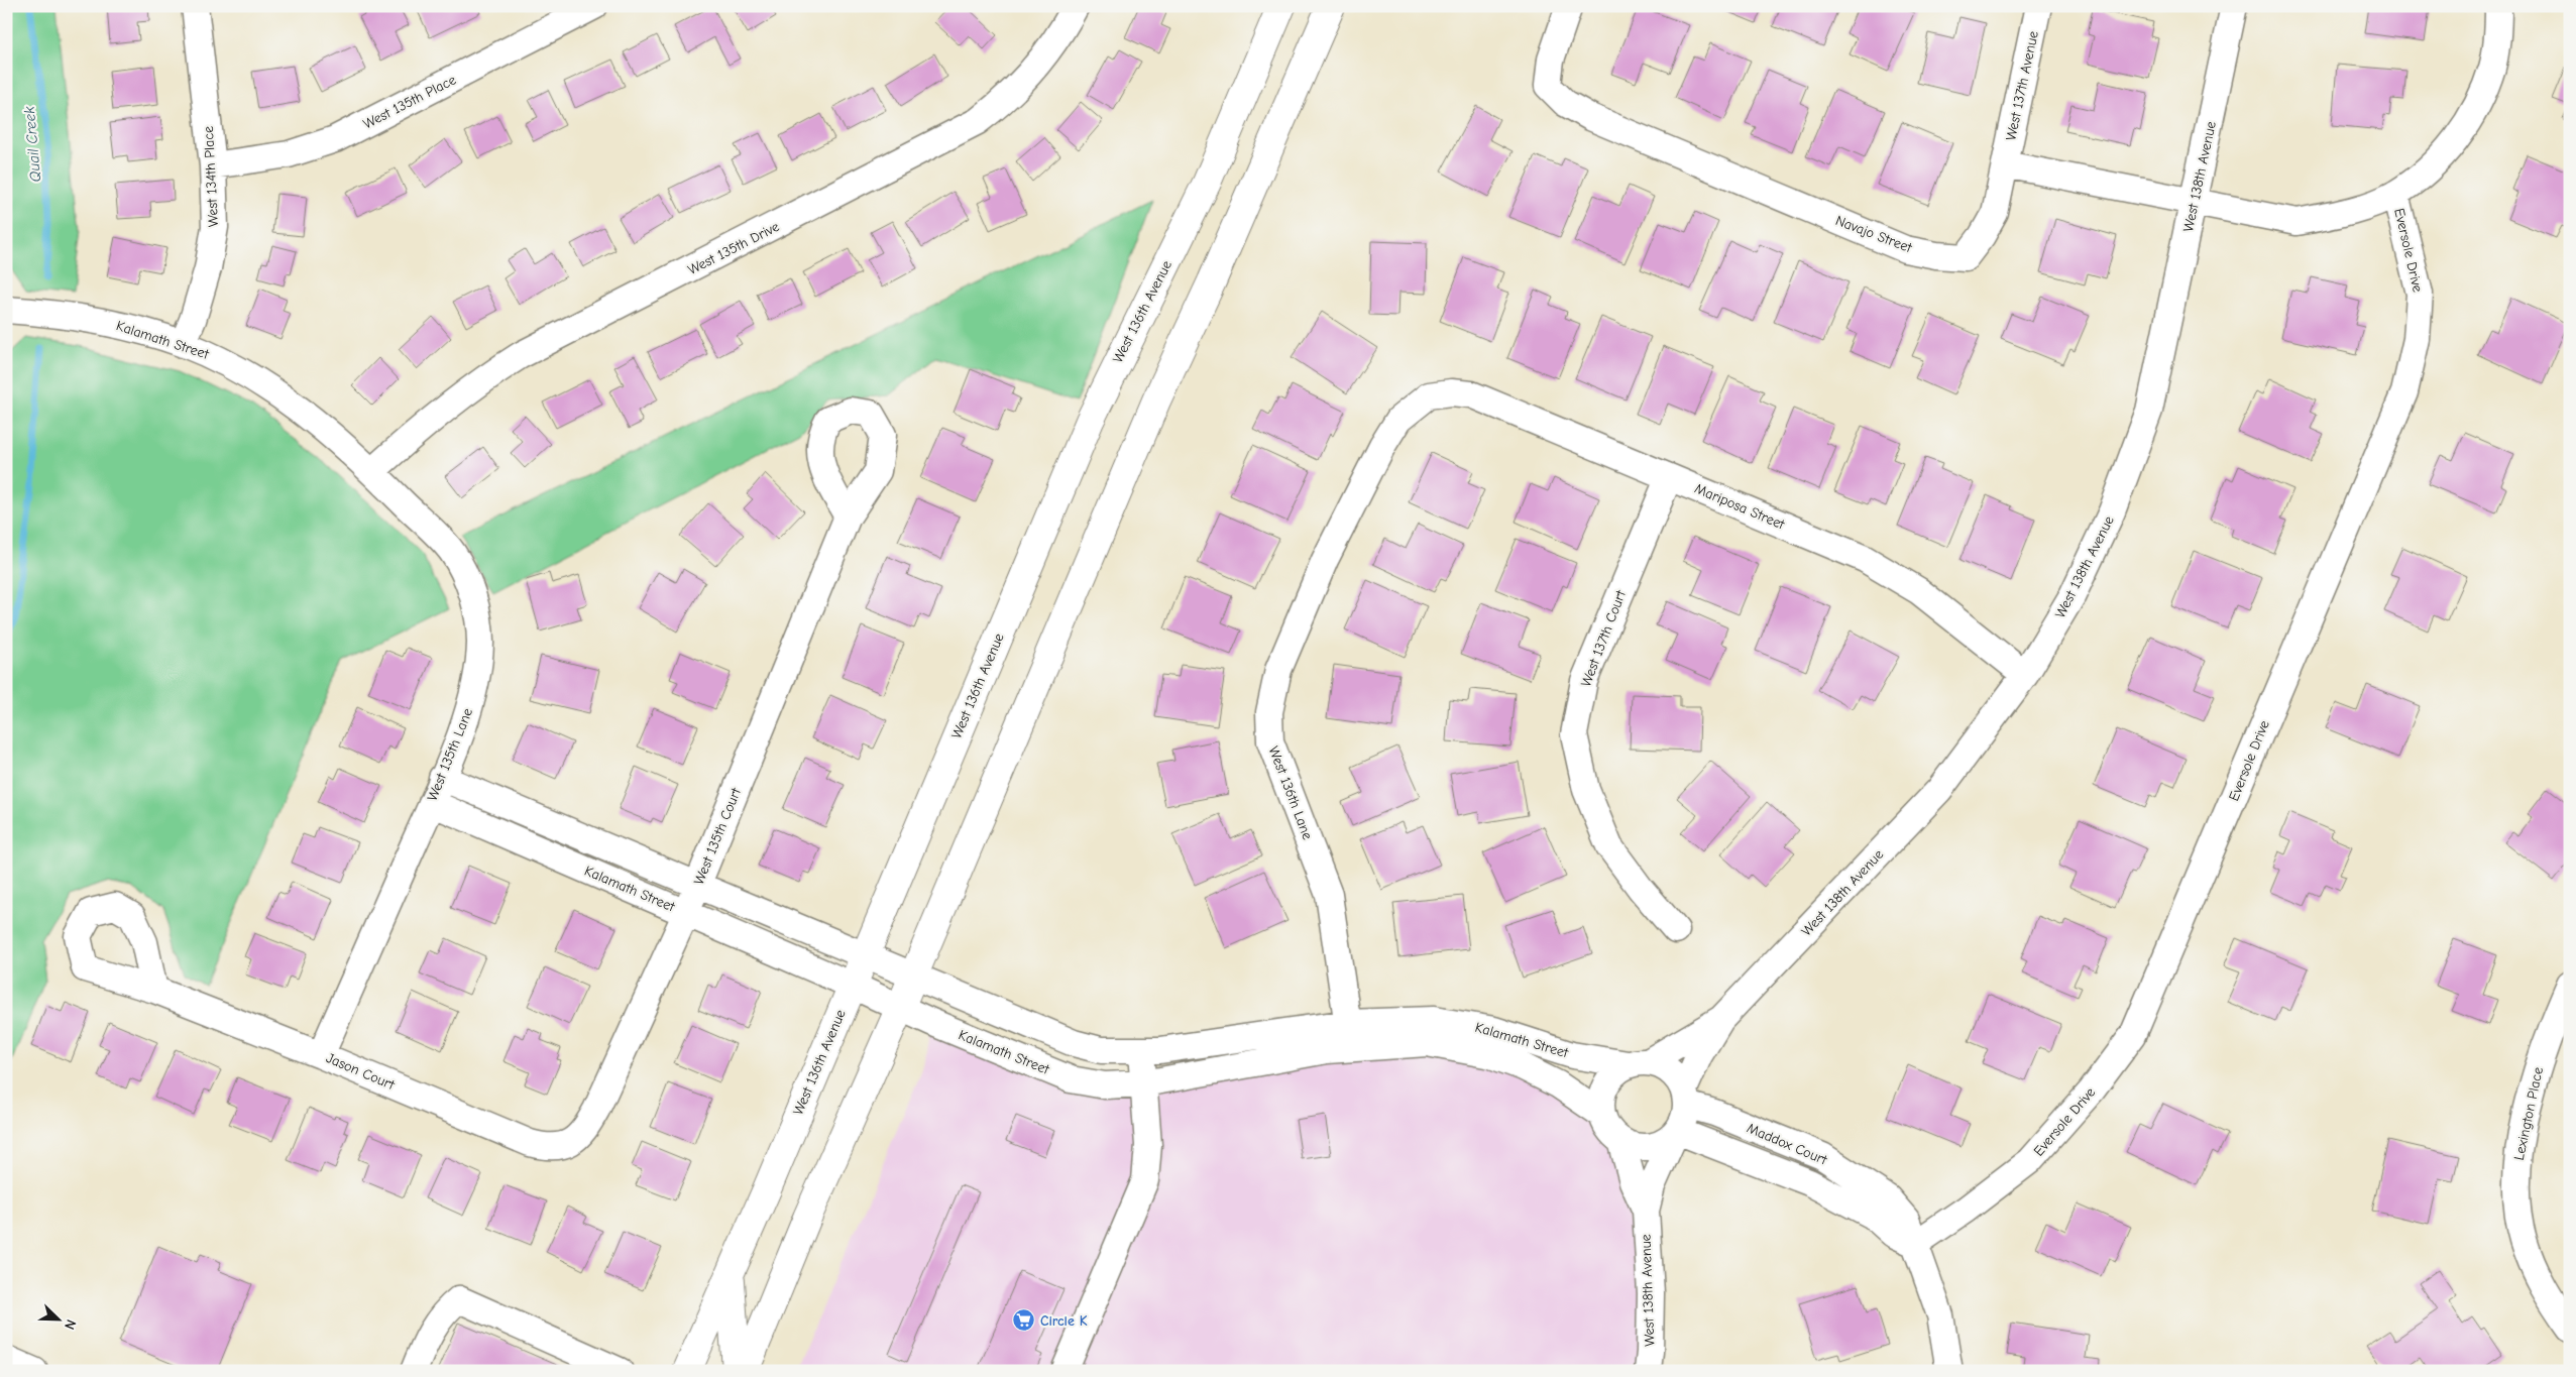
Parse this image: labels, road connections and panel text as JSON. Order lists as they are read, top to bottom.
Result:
{
  "streets": {
    "main road": ["West 136th Avenue"],
    "street": [
      "West 137th Avenue",
      "West 135th Place",
      "West 134th Place",
      "West 138th Avenue",
      "Navajo Street",
      "West 135th Drive",
      "Eversole Drive",
      "Kalamath Street",
      "Mariposa Street",
      "West 137th Court",
      "West 135th Lane",
      "West 136th Lane",
      "West 135th Court",
      "Jason Court",
      "Lexington Place",
      "Maddox Court"
    ]
  },
  "crossings": [
    ["West 137th Avenue", "Navajo Street"],
    ["West 135th Place", "West 134th Place"],
    ["West 134th Place", "Kalamath Street"],
    ["West 138th Avenue", "Kalamath Street"],
    ["West 138th Avenue", "Mariposa Street"],
    ["West 138th Avenue", "Maddox Court"],
    ["West 135th Drive", "Kalamath Street"],
    ["West 135th Drive", "West 135th Lane"],
    ["Eversole Drive", "Maddox Court"],
    ["West 136th Avenue", "Kalamath Street"],
    ["Kalamath Street", "West 135th Lane"],
    ["Kalamath Street", "West 136th Lane"],
    ["Kalamath Street", "West 135th Court"],
    ["Kalamath Street", "Maddox Court"],
    ["Mariposa Street", "West 137th Court"],
    ["Mariposa Street", "West 136th Lane"],
    ["West 135th Lane", "Jason Court"],
    ["West 135th Court", "Jason Court"]
  ],
  "water": ["Quail Creek"],
  "places": {
    "supermarket": ["Circle K"]
  },
  "north": "bottom right"
}
